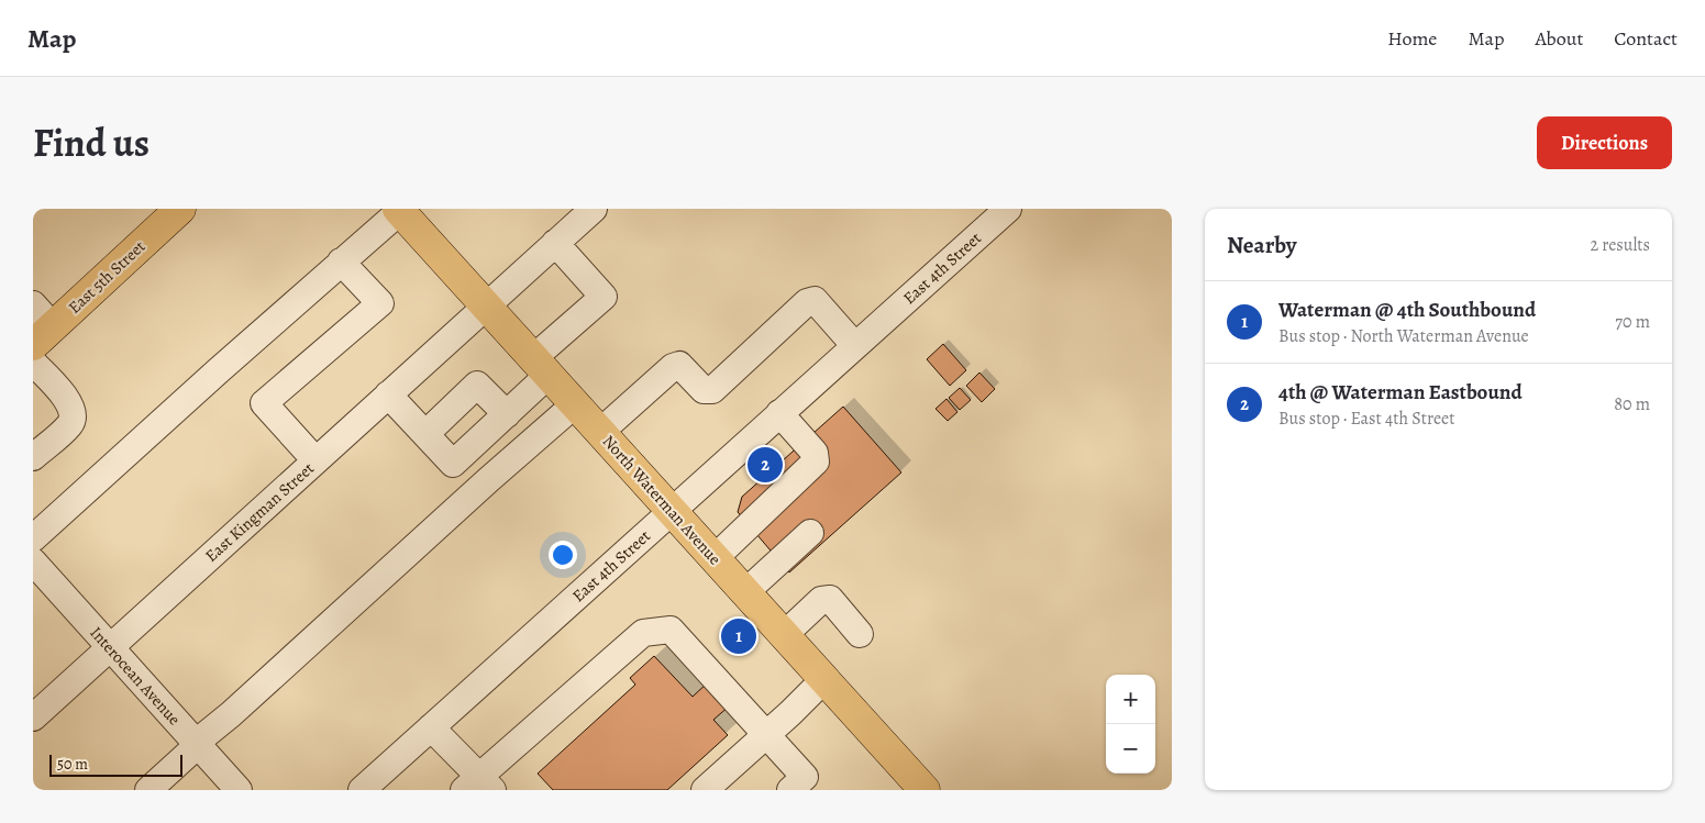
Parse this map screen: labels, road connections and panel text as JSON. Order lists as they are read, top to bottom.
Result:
{
  "streets": {
    "main road": ["East 5th Street", "North Waterman Avenue"],
    "street": ["East 4th Street", "East Kingman Street", "Interocean Avenue"]
  },
  "crossings": [
    ["East 4th Street", "North Waterman Avenue"],
    ["North Waterman Avenue", "East Kingman Street"],
    ["East Kingman Street", "Interocean Avenue"]
  ],
  "scale_bar": "50 m",
  "page": {
    "header": "Map",
    "nav": [
      "Home",
      "Map",
      "About",
      "Contact"
    ],
    "title": "Find us",
    "buttons": "Directions",
    "heading": ["Nearby", "2 results"],
    "list": [
      {
        "mark": "1",
        "name": "Waterman @ 4th Southbound",
        "note": "Bus stop · North Waterman Avenue",
        "value": "70 m"
      },
      {
        "mark": "2",
        "name": "4th @ Waterman Eastbound",
        "note": "Bus stop · East 4th Street",
        "value": "80 m"
      }
    ],
    "pins": ["2", "1"],
    "map_buttons": ["+", "−"],
    "scale": "50 m"
  }
}
